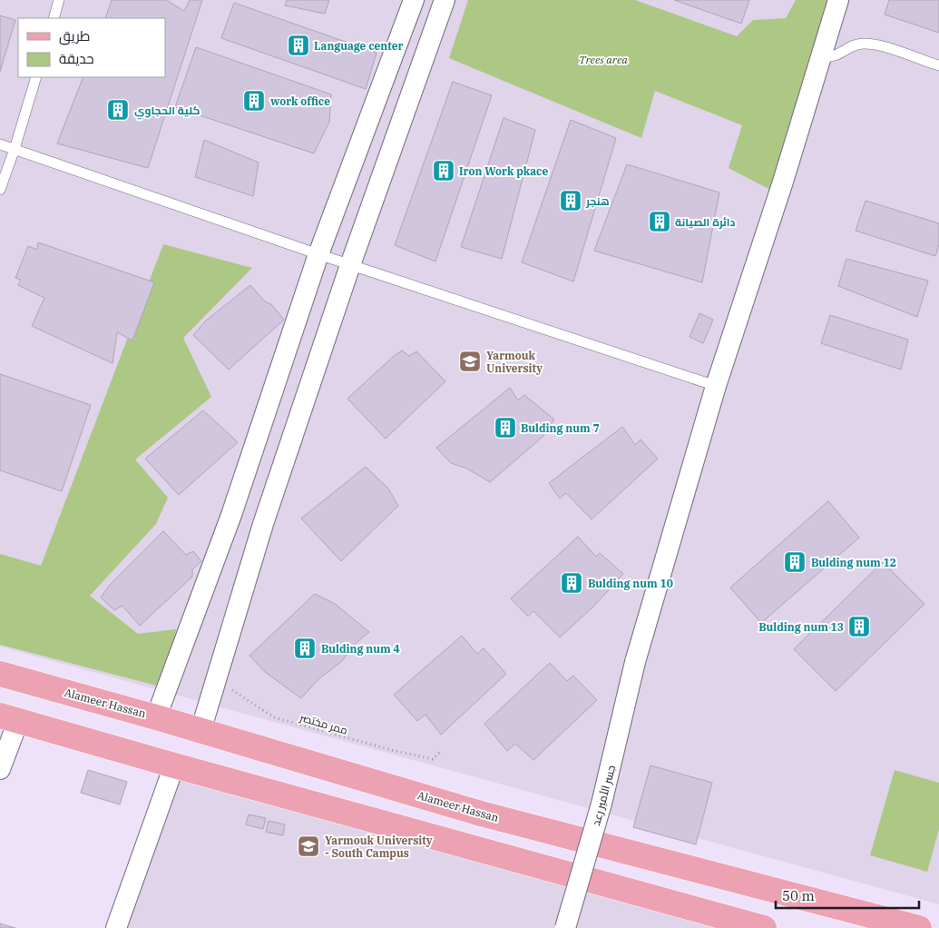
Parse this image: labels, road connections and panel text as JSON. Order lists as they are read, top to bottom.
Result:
{
  "streets": {
    "main road": ["Alameer Hassan"],
    "street": ["جسر الأمير رعد"],
    "path": ["ممر مختصر"]
  },
  "parks": ["Trees area"],
  "places": {
    "building": [
      "Language center",
      "work office",
      "كلية الحجاوي",
      "Iron Work pkace",
      "هنجر",
      "دائرة الصيانة",
      "Bulding num 7",
      "Bulding num 12",
      "Bulding num 10",
      "Bulding num 13",
      "Bulding num 4"
    ],
    "school or university": ["Yarmouk University", "Yarmouk University - South Campus"]
  },
  "legend": ["طريق", "حديقة"],
  "scale_bar": "50 m"
}
